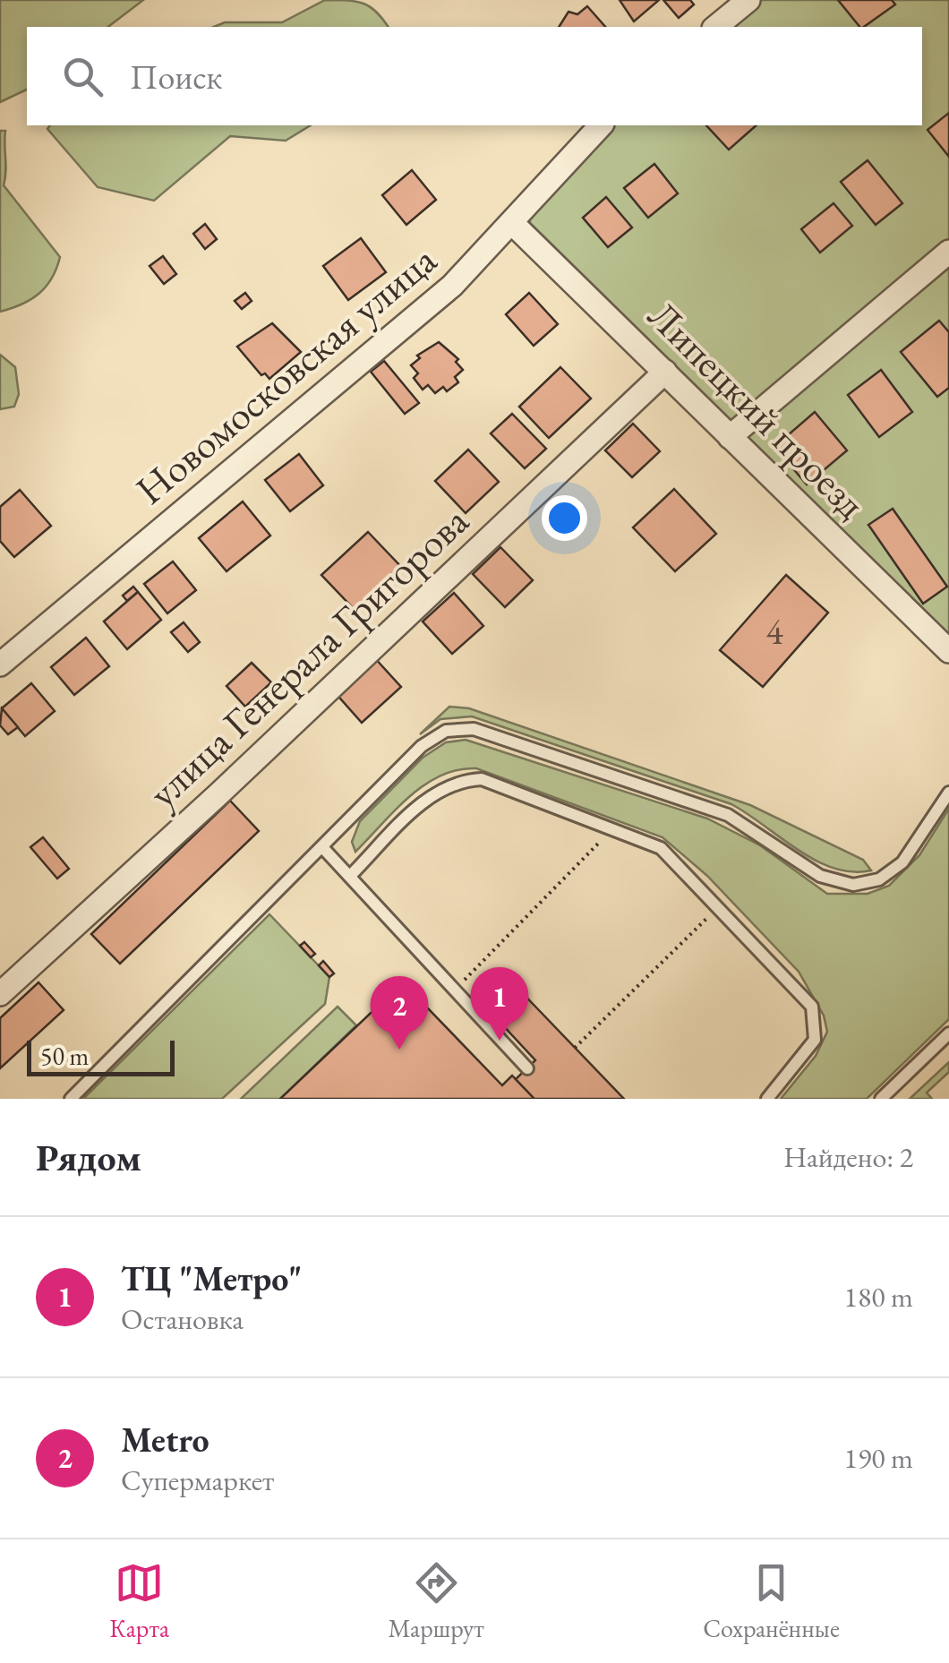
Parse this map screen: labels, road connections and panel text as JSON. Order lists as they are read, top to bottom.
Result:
{
  "streets": {
    "street": ["Новомосковская улица", "Липецкий проезд", "улица Генерала Григорова"]
  },
  "crossings": [
    ["Новомосковская улица", "Липецкий проезд"],
    ["Липецкий проезд", "улица Генерала Григорова"]
  ],
  "house_numbers": ["4"],
  "scale_bar": "50 m",
  "page": {
    "search": "Поиск",
    "pins": ["1", "2"],
    "scale": "50 m",
    "heading": ["Рядом", "Найдено: 2"],
    "list": [
      {
        "mark": "1",
        "name": "ТЦ \"Метро\"",
        "note": "Остановка",
        "value": "180 m"
      },
      {
        "mark": "2",
        "name": "Metro",
        "note": "Супермаркет",
        "value": "190 m"
      }
    ],
    "nav": ["Карта", "Маршрут", "Сохранённые"]
  }
}
